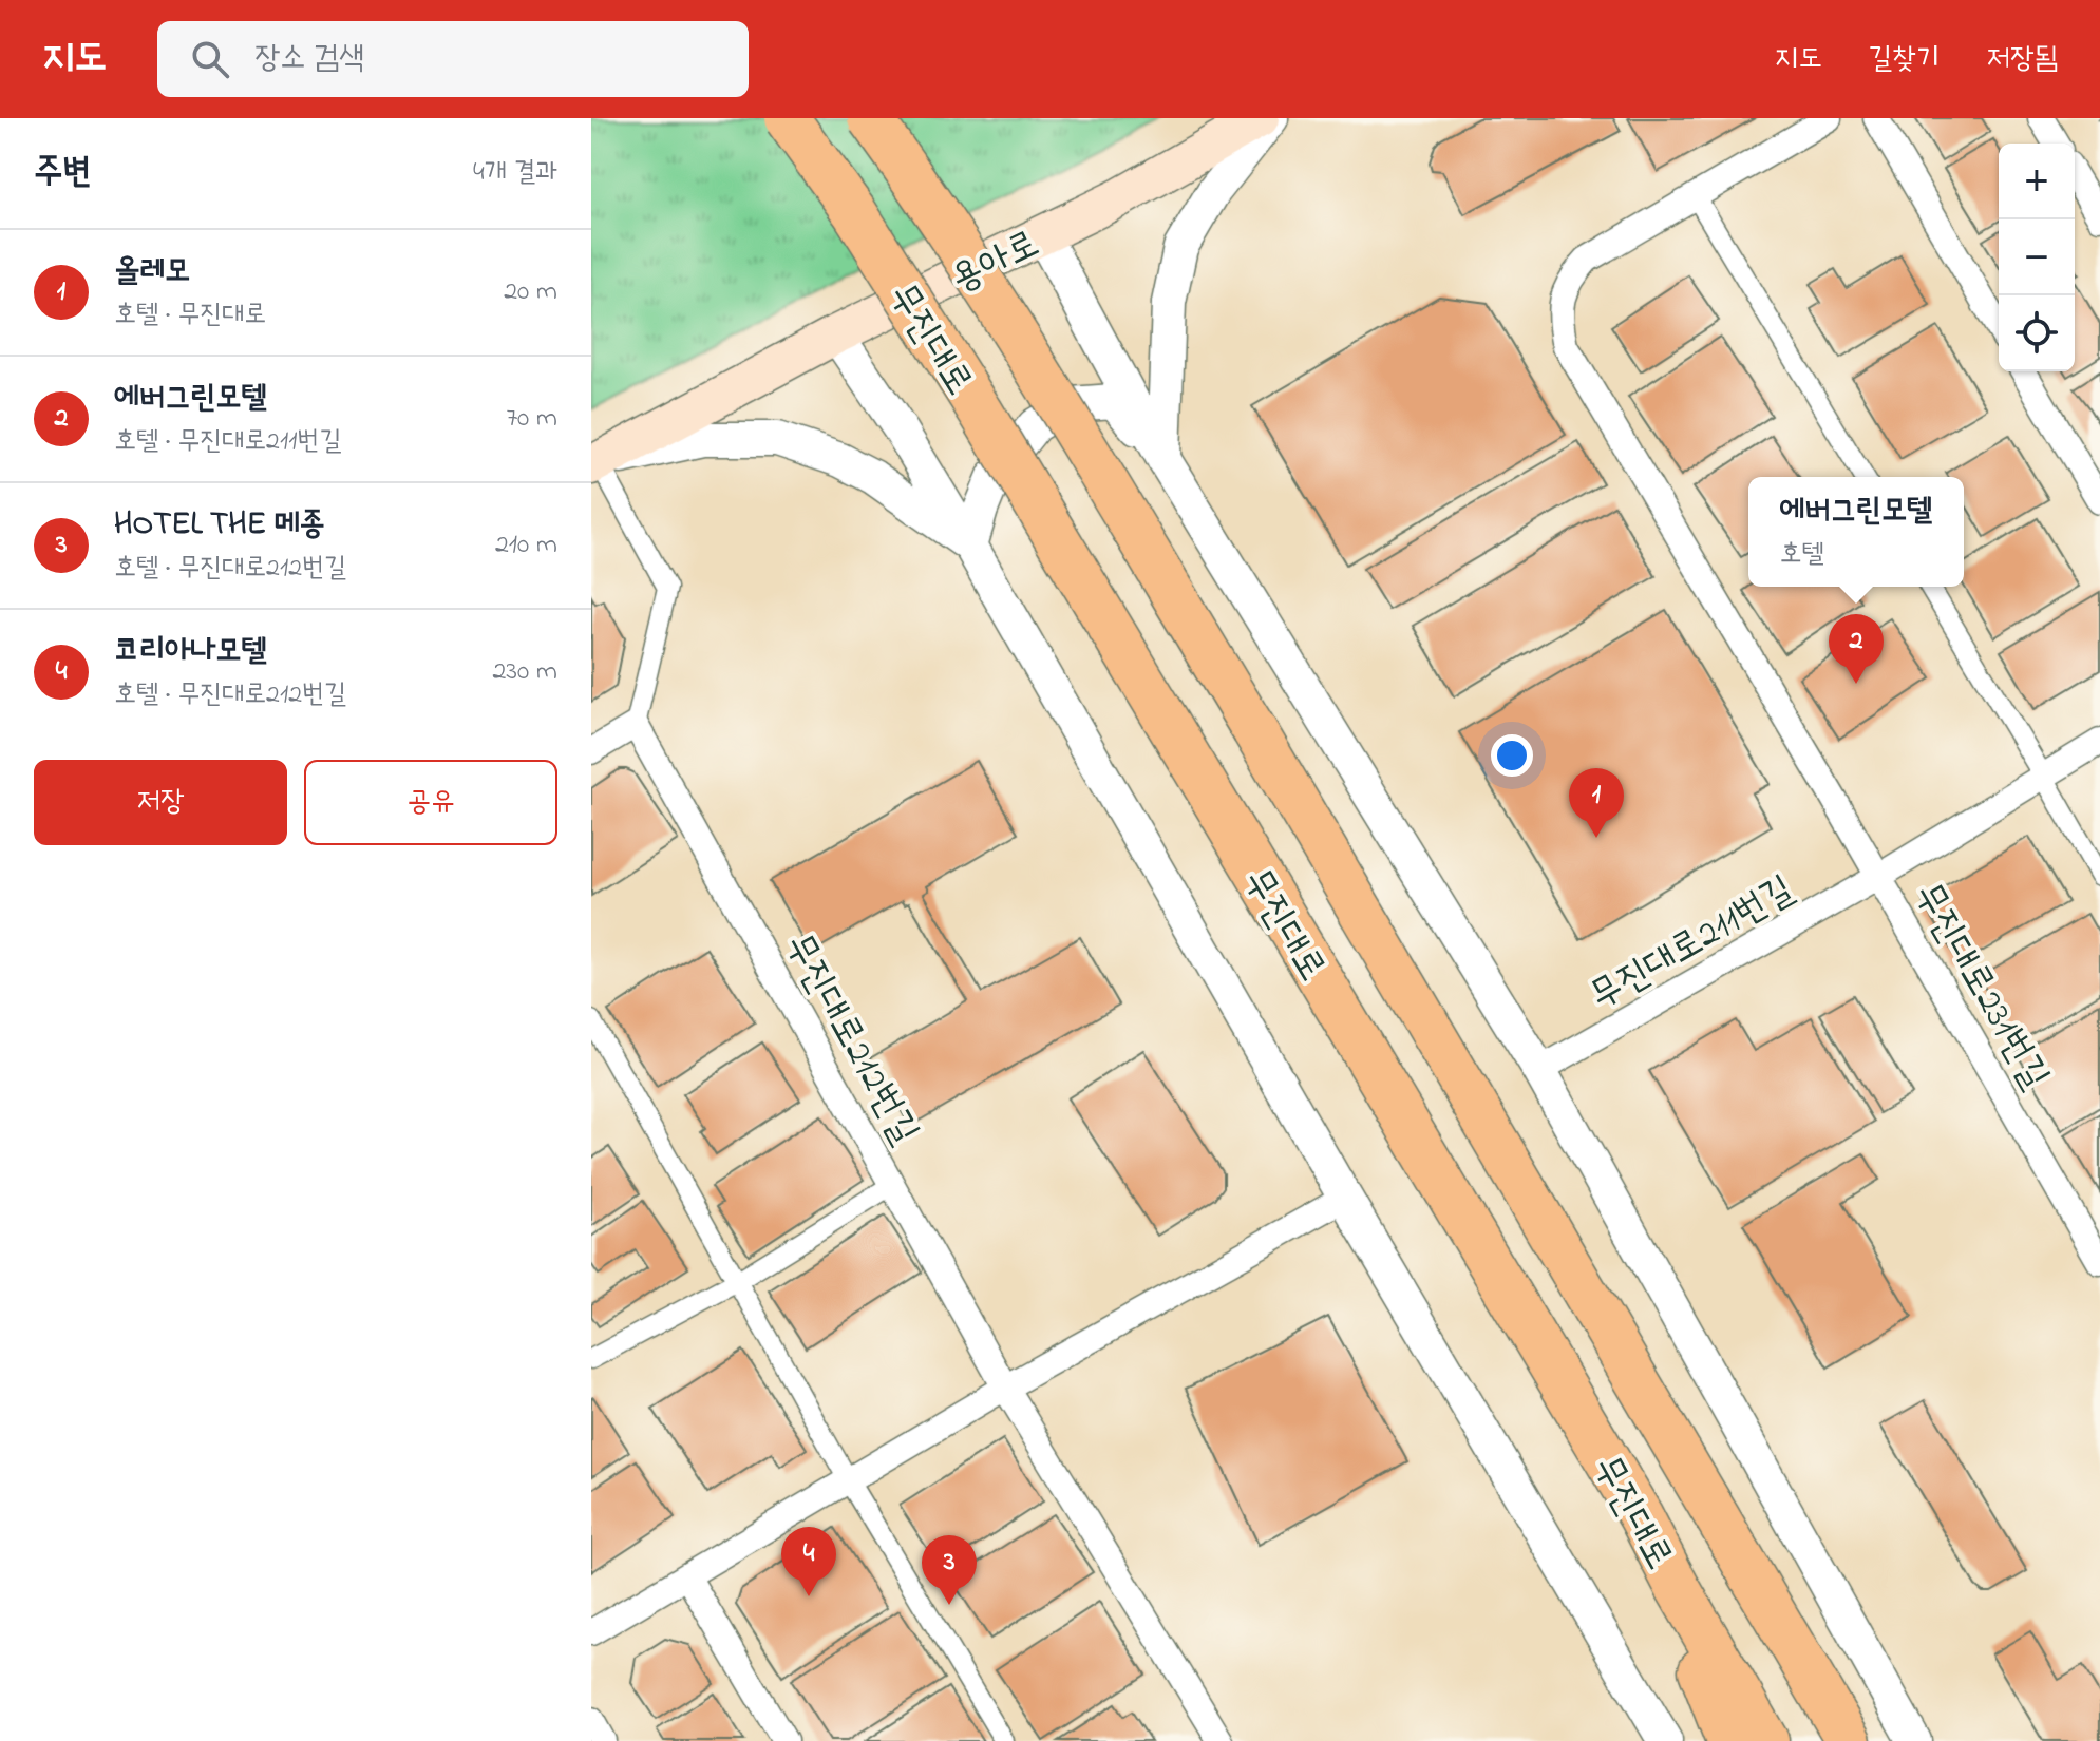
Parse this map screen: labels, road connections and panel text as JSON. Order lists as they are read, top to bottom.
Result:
{
  "streets": {
    "highway": ["무진대로"],
    "main road": ["용아로"],
    "street": ["무진대로211번길", "무진대로231번길", "무진대로212번길"]
  },
  "crossings": [
    ["용아로", "무진대로"],
    ["무진대로211번길", "무진대로231번길"]
  ],
  "page": {
    "header": "지도",
    "search": "장소 검색",
    "nav": ["지도", "길찾기", "저장됨"],
    "heading": ["주변", "4개 결과"],
    "map_buttons": ["+", "−"],
    "list": [
      {
        "mark": "1",
        "name": "올레모",
        "note": "호텔 · 무진대로",
        "value": "20 m"
      },
      {
        "mark": "2",
        "name": "에버그린모텔",
        "note": "호텔 · 무진대로211번길",
        "value": "70 m"
      },
      {
        "mark": "3",
        "name": "HOTEL THE 메종",
        "note": "호텔 · 무진대로212번길",
        "value": "210 m"
      },
      {
        "mark": "4",
        "name": "코리아나모텔",
        "note": "호텔 · 무진대로212번길",
        "value": "230 m"
      }
    ],
    "popup": ["에버그린모텔", "호텔"],
    "pins": [
      "2",
      "1",
      "4",
      "3"
    ],
    "buttons": ["저장", "공유"]
  }
}
